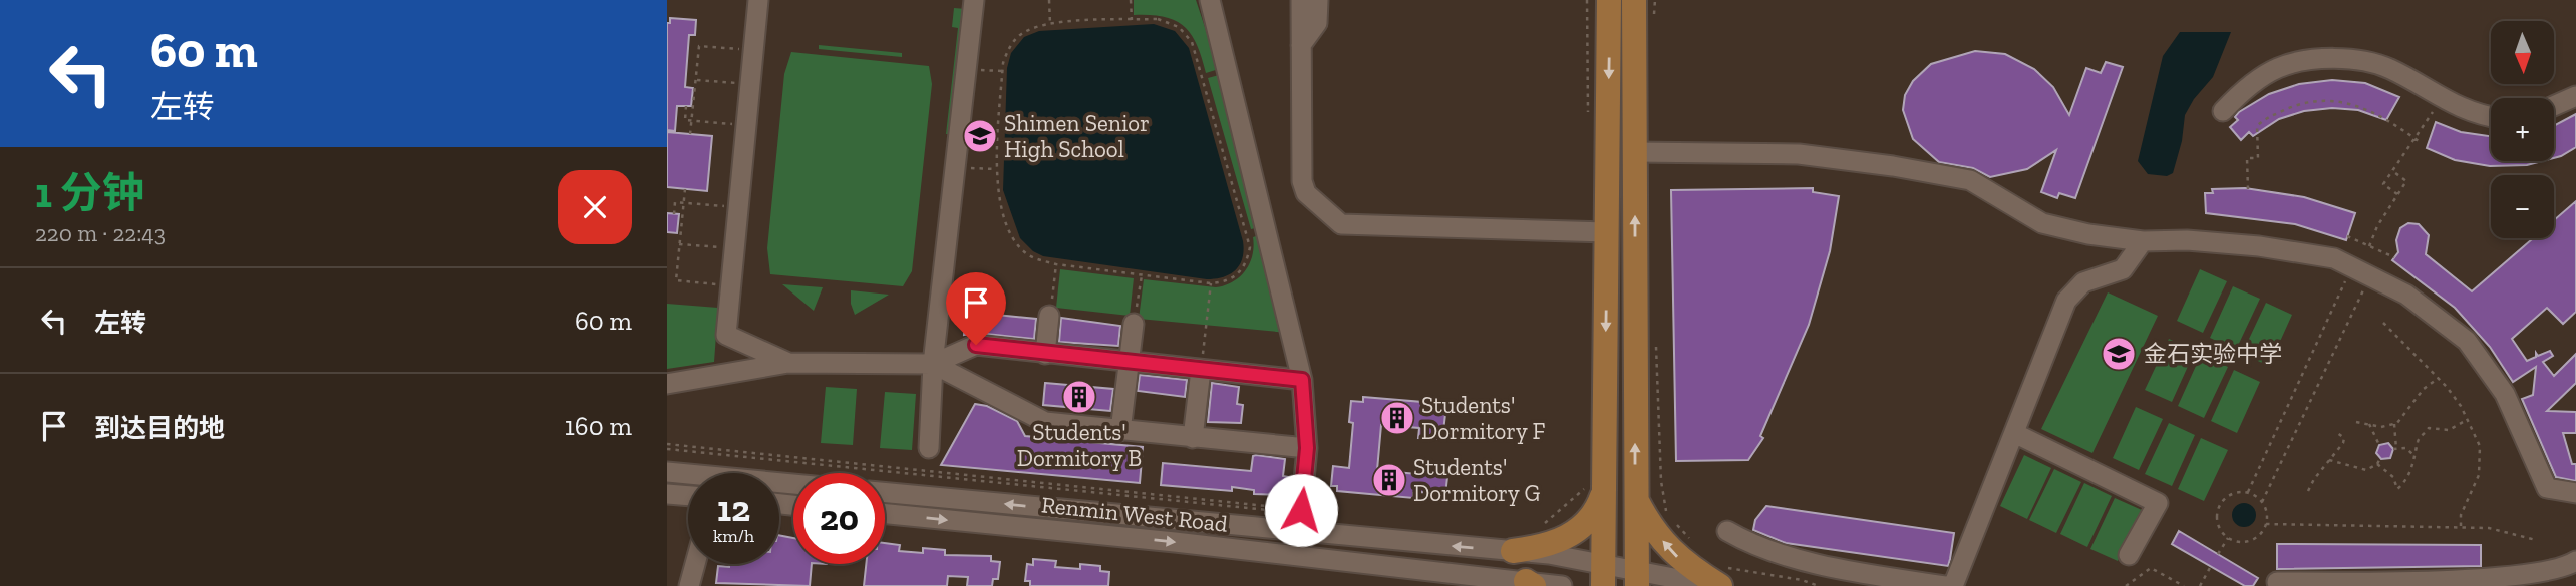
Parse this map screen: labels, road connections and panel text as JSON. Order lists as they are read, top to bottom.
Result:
{
  "streets": {
    "street": ["Renmin West Road"]
  },
  "places": {
    "school or university": ["Shimen Senior High School", "金石实验中学"],
    "building": ["Students' Dormitory B", "Students' Dormitory F", "Students' Dormitory G"]
  },
  "north": "bottom",
  "page": {
    "turn": ["60 m", "左转"],
    "map_buttons": ["+", "−"],
    "heading": ["1 分钟", "220 m · 22:43"],
    "list": [
      {
        "name": "左转",
        "value": "60 m"
      },
      {
        "name": "到达目的地",
        "value": "160 m"
      }
    ],
    "speed": "12 km/h",
    "limit": "20"
  }
}
